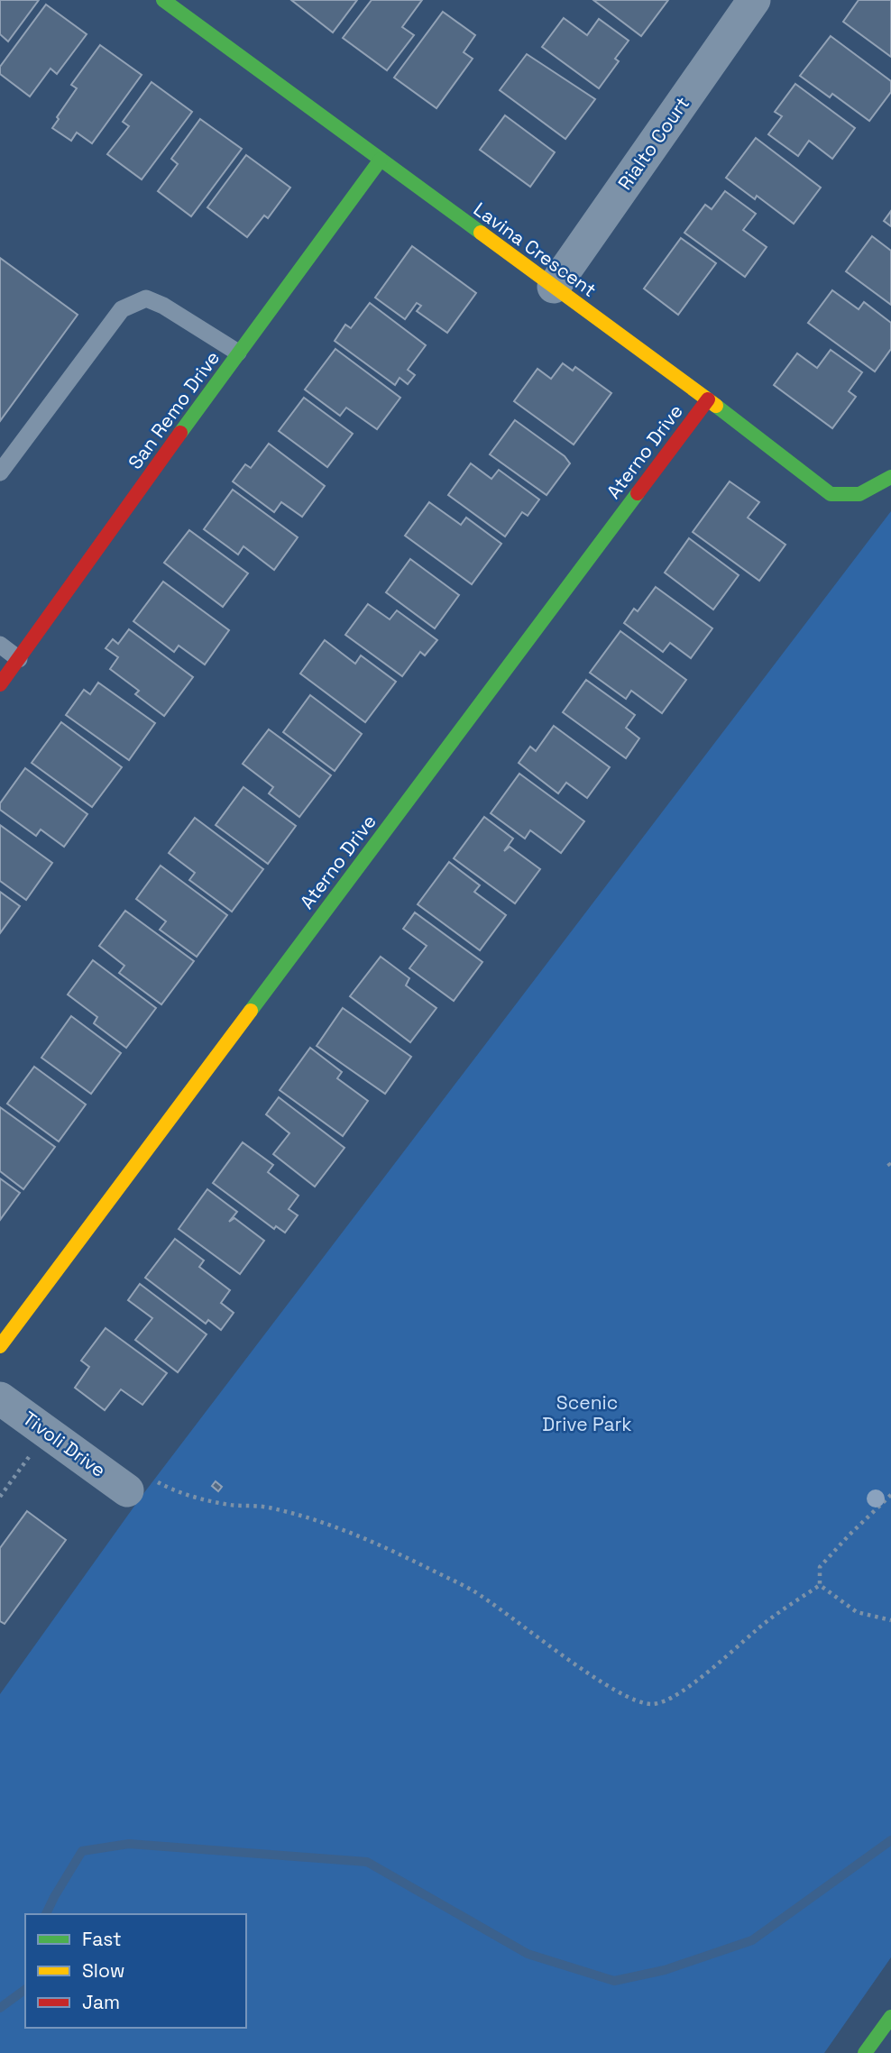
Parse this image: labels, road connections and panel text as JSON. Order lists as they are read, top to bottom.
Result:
{
  "streets": {
    "street": [
      "Rialto Court",
      "Lavina Crescent",
      "San Remo Drive",
      "Aterno Drive",
      "Tivoli Drive"
    ]
  },
  "crossings": [
    ["Rialto Court", "Lavina Crescent"],
    ["Lavina Crescent", "San Remo Drive"],
    ["Lavina Crescent", "Aterno Drive"]
  ],
  "parks": ["Scenic Drive Park"],
  "legend": ["Fast", "Slow", "Jam"]
}
